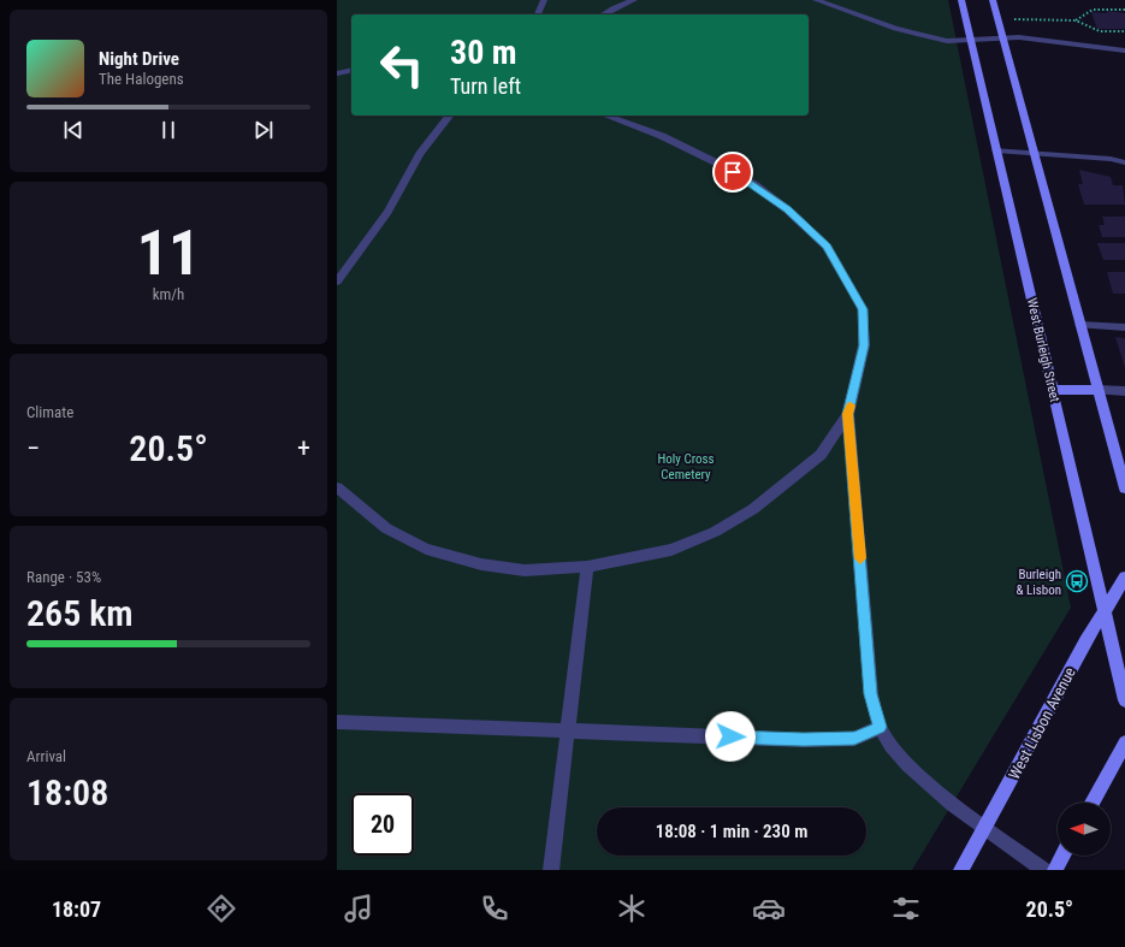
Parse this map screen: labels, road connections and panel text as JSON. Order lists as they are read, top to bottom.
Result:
{
  "streets": {
    "main road": ["West Burleigh Street", "West Lisbon Avenue"]
  },
  "crossings": [
    ["West Burleigh Street", "West Lisbon Avenue"]
  ],
  "parks": ["Holy Cross Cemetery"],
  "places": {
    "bus stop": ["Burleigh & Lisbon"]
  },
  "north": "left",
  "page": {
    "turn": ["30 m", "Turn left"],
    "song": ["Night Drive", "The Halogens"],
    "tile": [
      ["11", "km/h"],
      "Climate",
      ["Range · 53%", "265 km"],
      ["Arrival", "18:08"]
    ],
    "heat": ["−", "20.5°", "+"],
    "limit": "20",
    "trip": "18:08 · 1 min · 230 m",
    "tabs": ["18:07", "20.5°"]
  }
}
